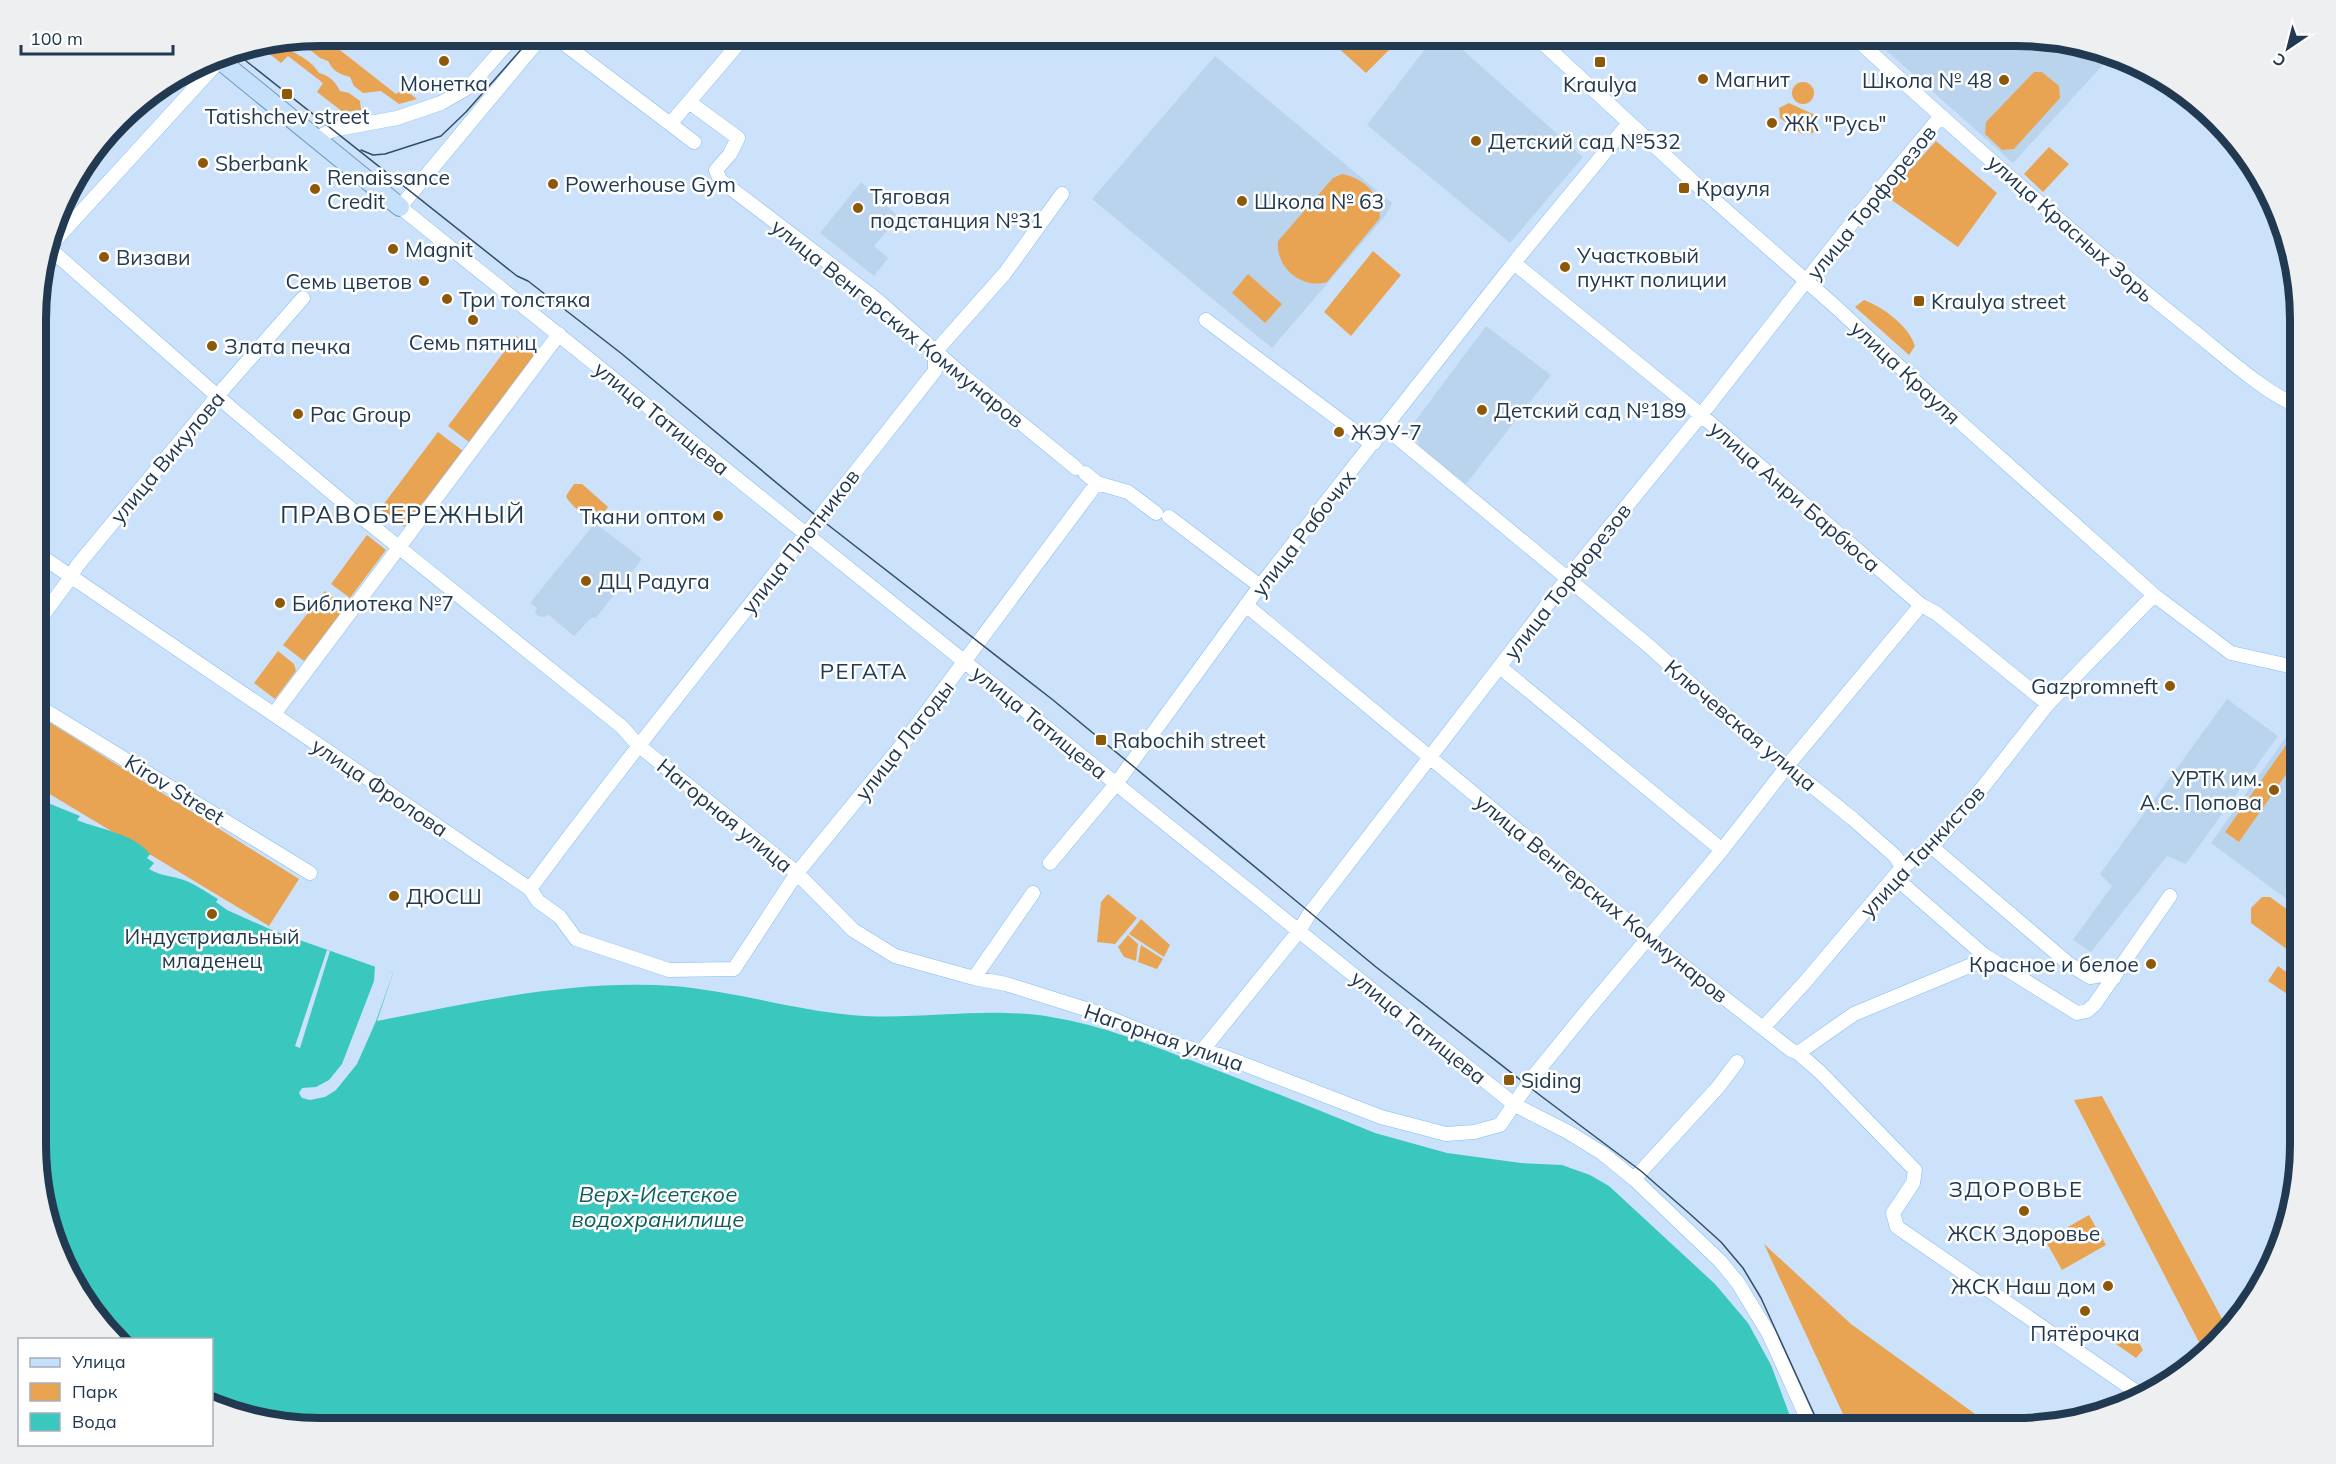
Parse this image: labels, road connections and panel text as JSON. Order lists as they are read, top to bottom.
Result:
{
  "streets": {
    "main road": ["улица Татищева"],
    "street": [
      "улица Торфорезов",
      "улица Красных Зорь",
      "улица Венгерских Коммунаров",
      "улица Крауля",
      "улица Викулова",
      "улица Анри Барбюса",
      "улица Рабочих",
      "улица Плотников",
      "Ключевская улица",
      "улица Лагоды",
      "улица Фролова",
      "Kirov Street",
      "Нагорная улица",
      "улица Танкистов"
    ]
  },
  "crossings": [
    ["улица Торфорезов", "улица Красных Зорь"],
    ["улица Торфорезов", "улица Венгерских Коммунаров"],
    ["улица Торфорезов", "улица Крауля"],
    ["улица Торфорезов", "улица Татищева"],
    ["улица Торфорезов", "улица Анри Барбюса"],
    ["улица Торфорезов", "Ключевская улица"],
    ["улица Торфорезов", "Нагорная улица"],
    ["улица Венгерских Коммунаров", "улица Рабочих"],
    ["улица Венгерских Коммунаров", "улица Плотников"],
    ["улица Венгерских Коммунаров", "улица Лагоды"],
    ["улица Венгерских Коммунаров", "Нагорная улица"],
    ["улица Венгерских Коммунаров", "улица Танкистов"],
    ["улица Крауля", "улица Рабочих"],
    ["улица Крауля", "улица Танкистов"],
    ["улица Татищева", "улица Рабочих"],
    ["улица Татищева", "улица Плотников"],
    ["улица Татищева", "улица Лагоды"],
    ["улица Татищева", "Нагорная улица"],
    ["улица Викулова", "улица Фролова"],
    ["улица Викулова", "Нагорная улица"],
    ["улица Анри Барбюса", "улица Рабочих"],
    ["улица Анри Барбюса", "Нагорная улица"],
    ["улица Анри Барбюса", "улица Танкистов"],
    ["улица Рабочих", "Ключевская улица"],
    ["улица Плотников", "улица Фролова"],
    ["улица Плотников", "Нагорная улица"],
    ["Ключевская улица", "Нагорная улица"],
    ["Ключевская улица", "улица Танкистов"],
    ["улица Лагоды", "улица Фролова"],
    ["улица Лагоды", "Нагорная улица"]
  ],
  "districts": ["ПРАВОБЕРЕЖНЫЙ", "РЕГАТА", "ЗДОРОВЬЕ"],
  "water": ["Верх-Исетское водохранилище"],
  "places": {
    "other": [
      "Монетка",
      "Магнит",
      "Школа № 48",
      "ЖК \"Русь\"",
      "Детский сад №532",
      "Sberbank",
      "Powerhouse Gym",
      "Renaissance Credit",
      "Школа № 63",
      "Тяговая подстанция №31",
      "Magnit",
      "Визави",
      "Участковый пункт полиции",
      "Семь цветов",
      "Три толстяка",
      "Семь пятниц",
      "Злата печка",
      "Детский сад №189",
      "Pac Group",
      "ЖЭУ-7",
      "Ткани оптом",
      "ДЦ Радуга",
      "Библиотека №7",
      "Gazpromneft",
      "УРТК им. А.С. Попова",
      "ДЮСШ",
      "Индустриальный младенец",
      "Красное и белое",
      "ЖСК Здоровье",
      "ЖСК Наш дом",
      "Пятёрочка"
    ],
    "transit": [
      "Kraulya",
      "Tatishchev street",
      "Крауля",
      "Kraulya street",
      "Rabochih street",
      "Siding"
    ]
  },
  "legend": ["Улица", "Парк", "Вода"],
  "scale_bar": "100 m",
  "north": "bottom left"
}
